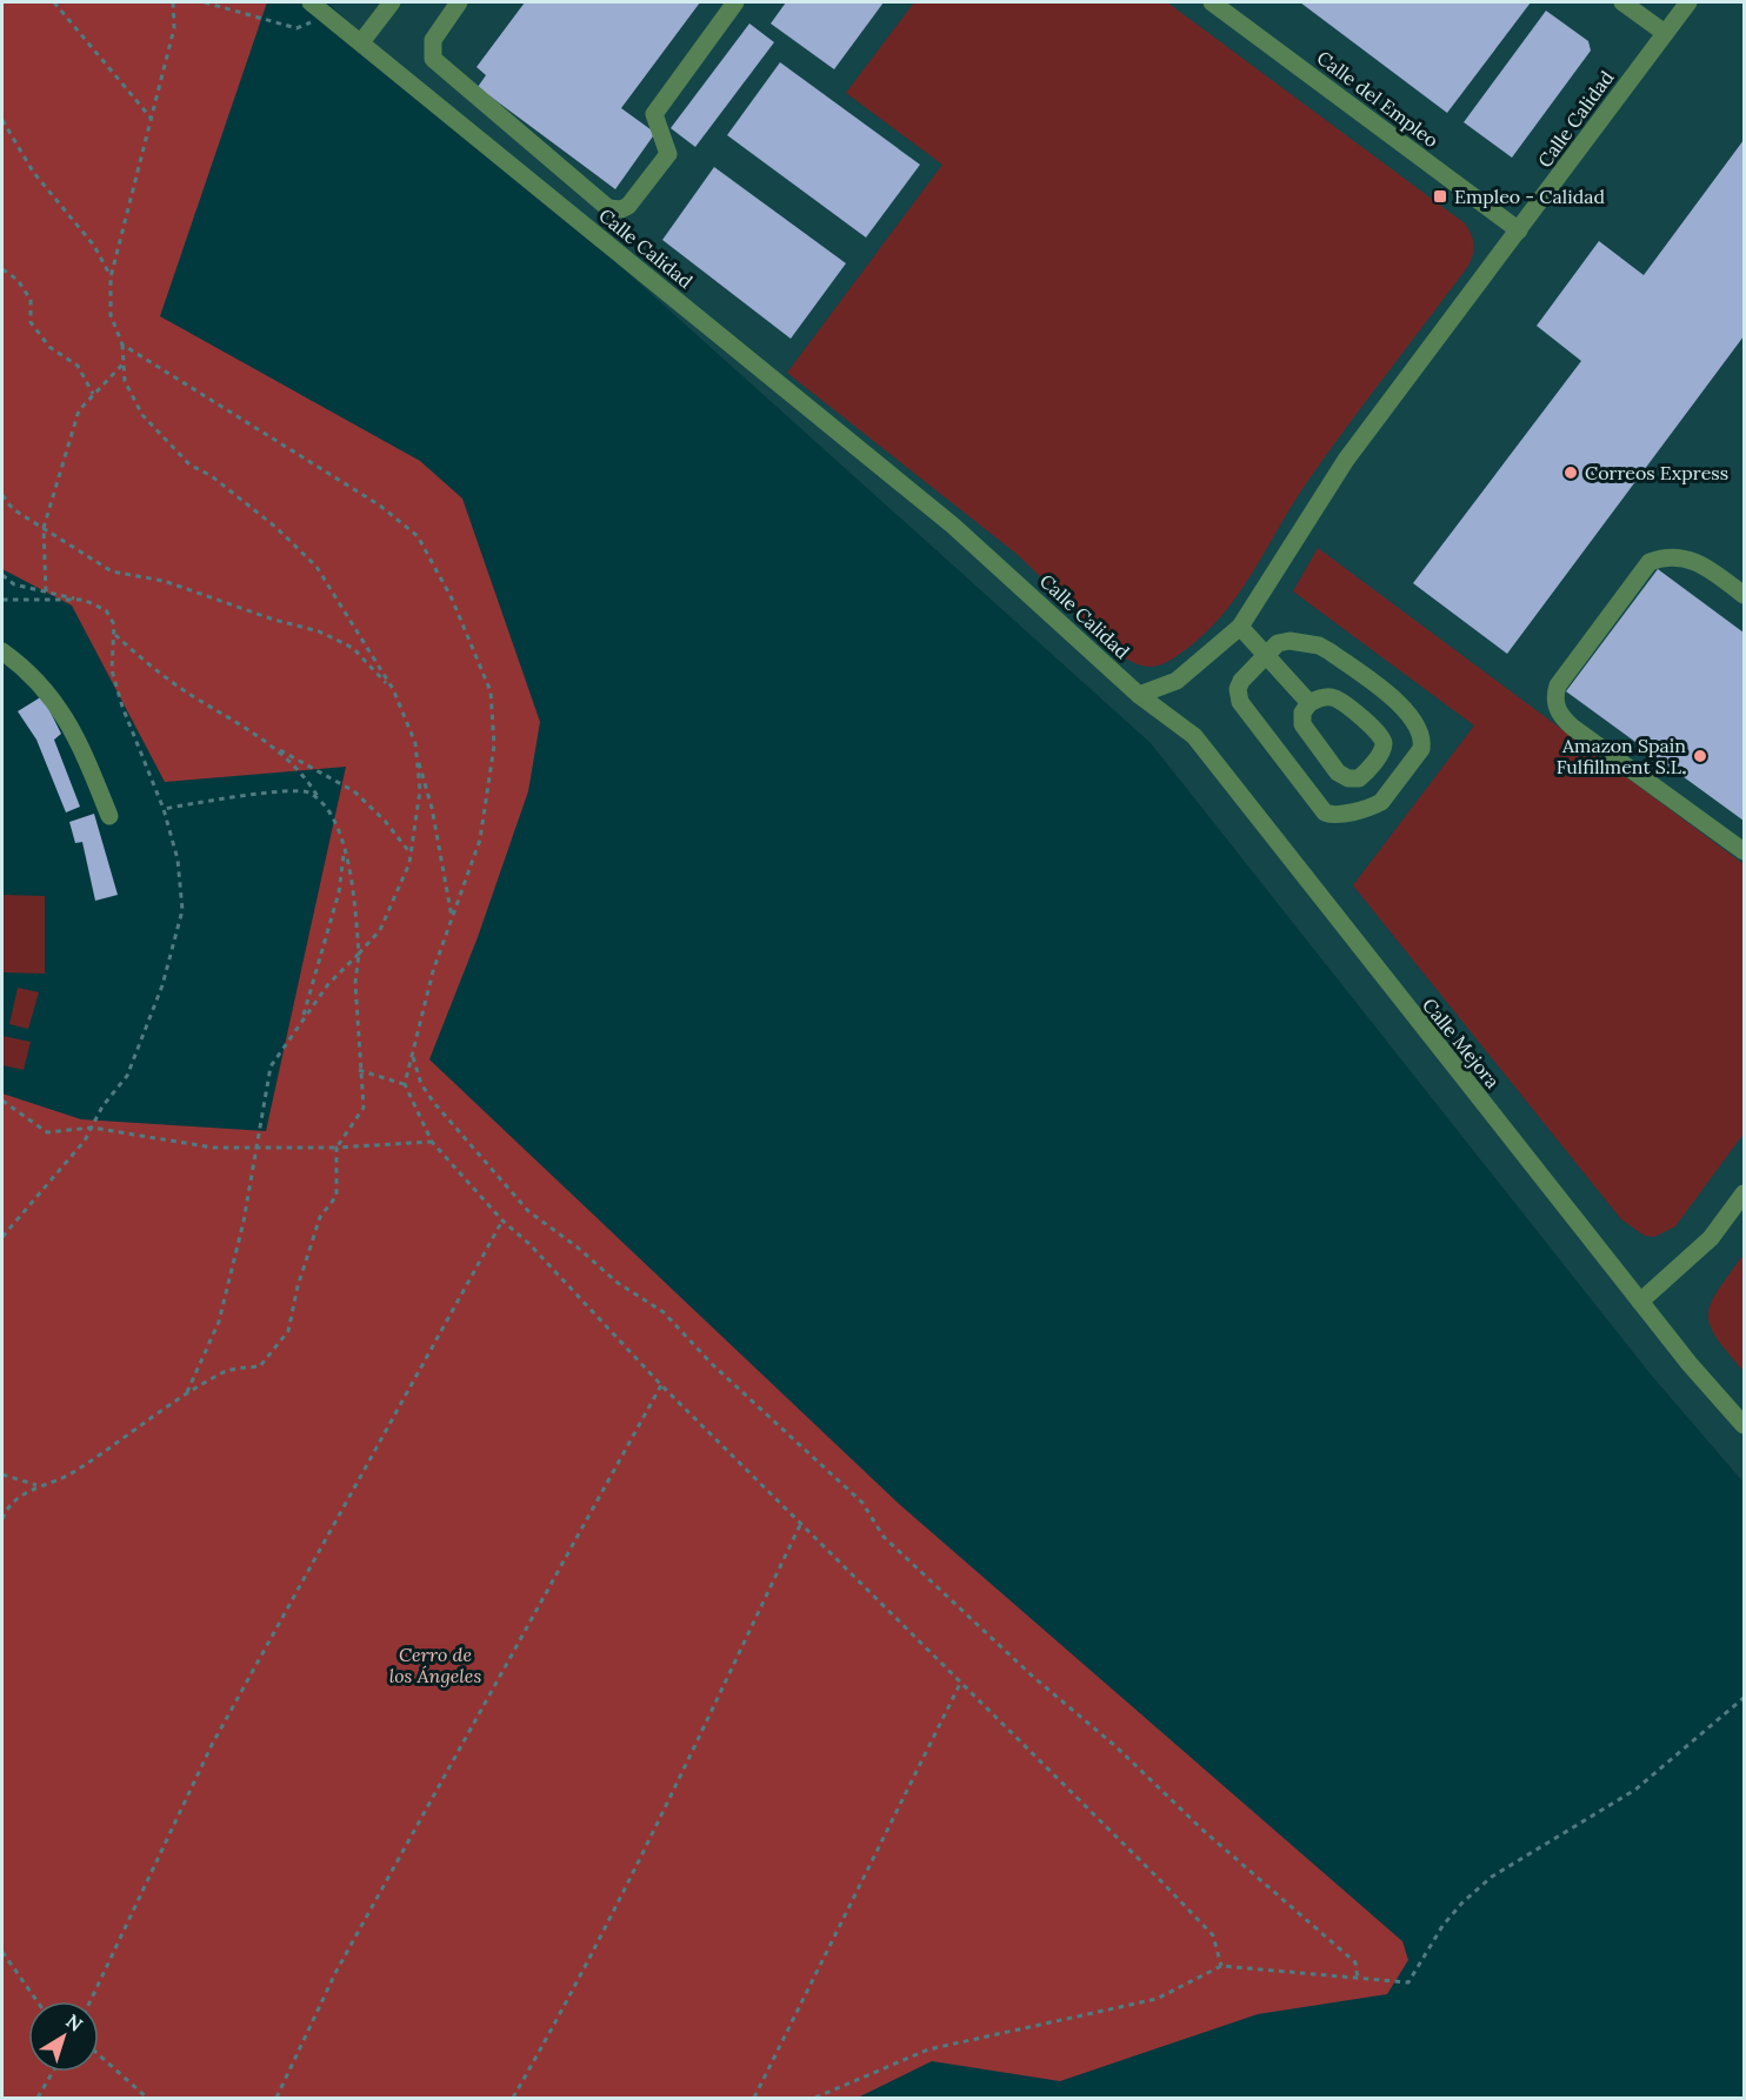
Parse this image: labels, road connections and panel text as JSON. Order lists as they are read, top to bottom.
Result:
{
  "streets": {
    "street": ["Calle del Empleo", "Calle Calidad", "Calle Mejora"]
  },
  "crossings": [
    ["Calle del Empleo", "Calle Calidad"],
    ["Calle Calidad", "Calle Mejora"]
  ],
  "parks": ["Cerro de los Ángeles"],
  "places": {
    "transit": ["Empleo - Calidad"],
    "other": ["Correos Express", "Amazon Spain Fulfillment S.L."]
  },
  "north": "top right"
}
